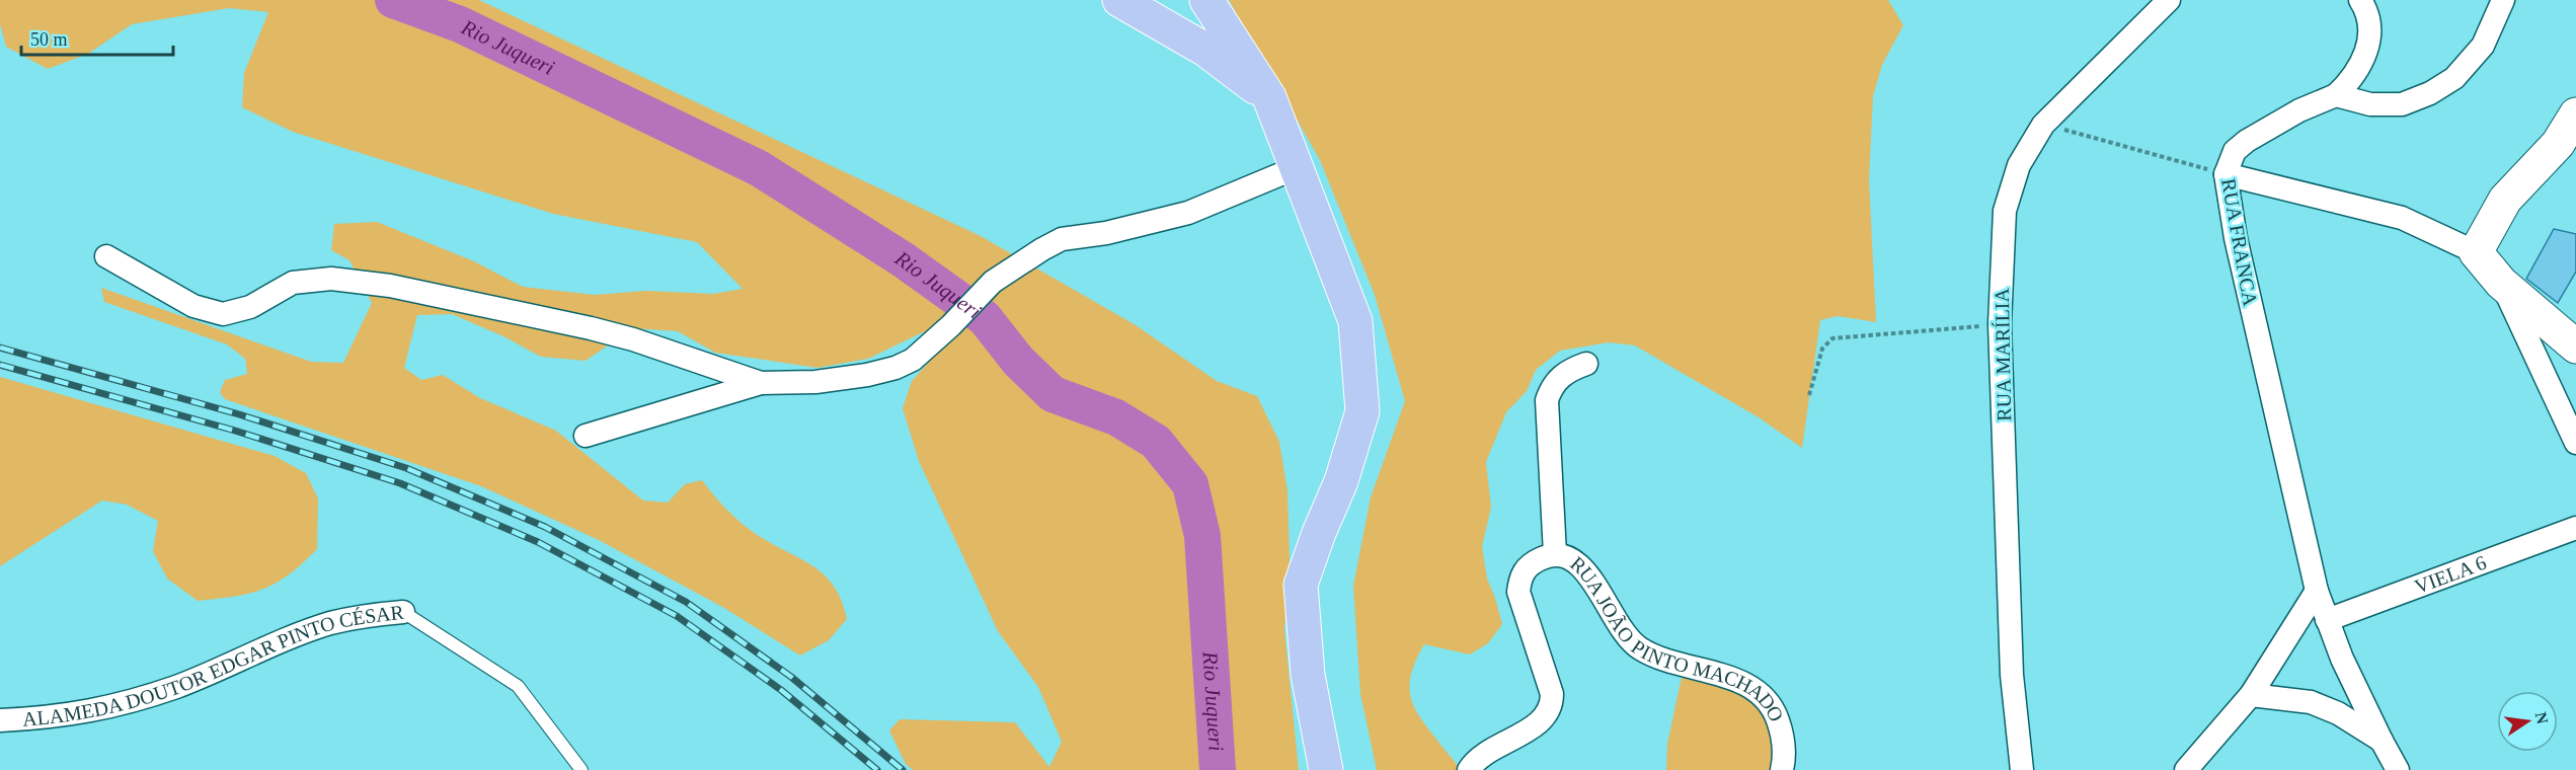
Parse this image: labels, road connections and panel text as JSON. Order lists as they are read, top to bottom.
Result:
{
  "streets": {
    "street": [
      "RUA FRANCA",
      "RUA MARÍLIA",
      "VIELA 6",
      "RUA JOÃO PINTO MACHADO",
      "ALAMEDA DOUTOR EDGAR PINTO CÉSAR"
    ]
  },
  "crossings": [
    ["RUA FRANCA", "VIELA 6"]
  ],
  "water": ["Rio Juqueri"],
  "scale_bar": "50 m",
  "north": "right"
}
